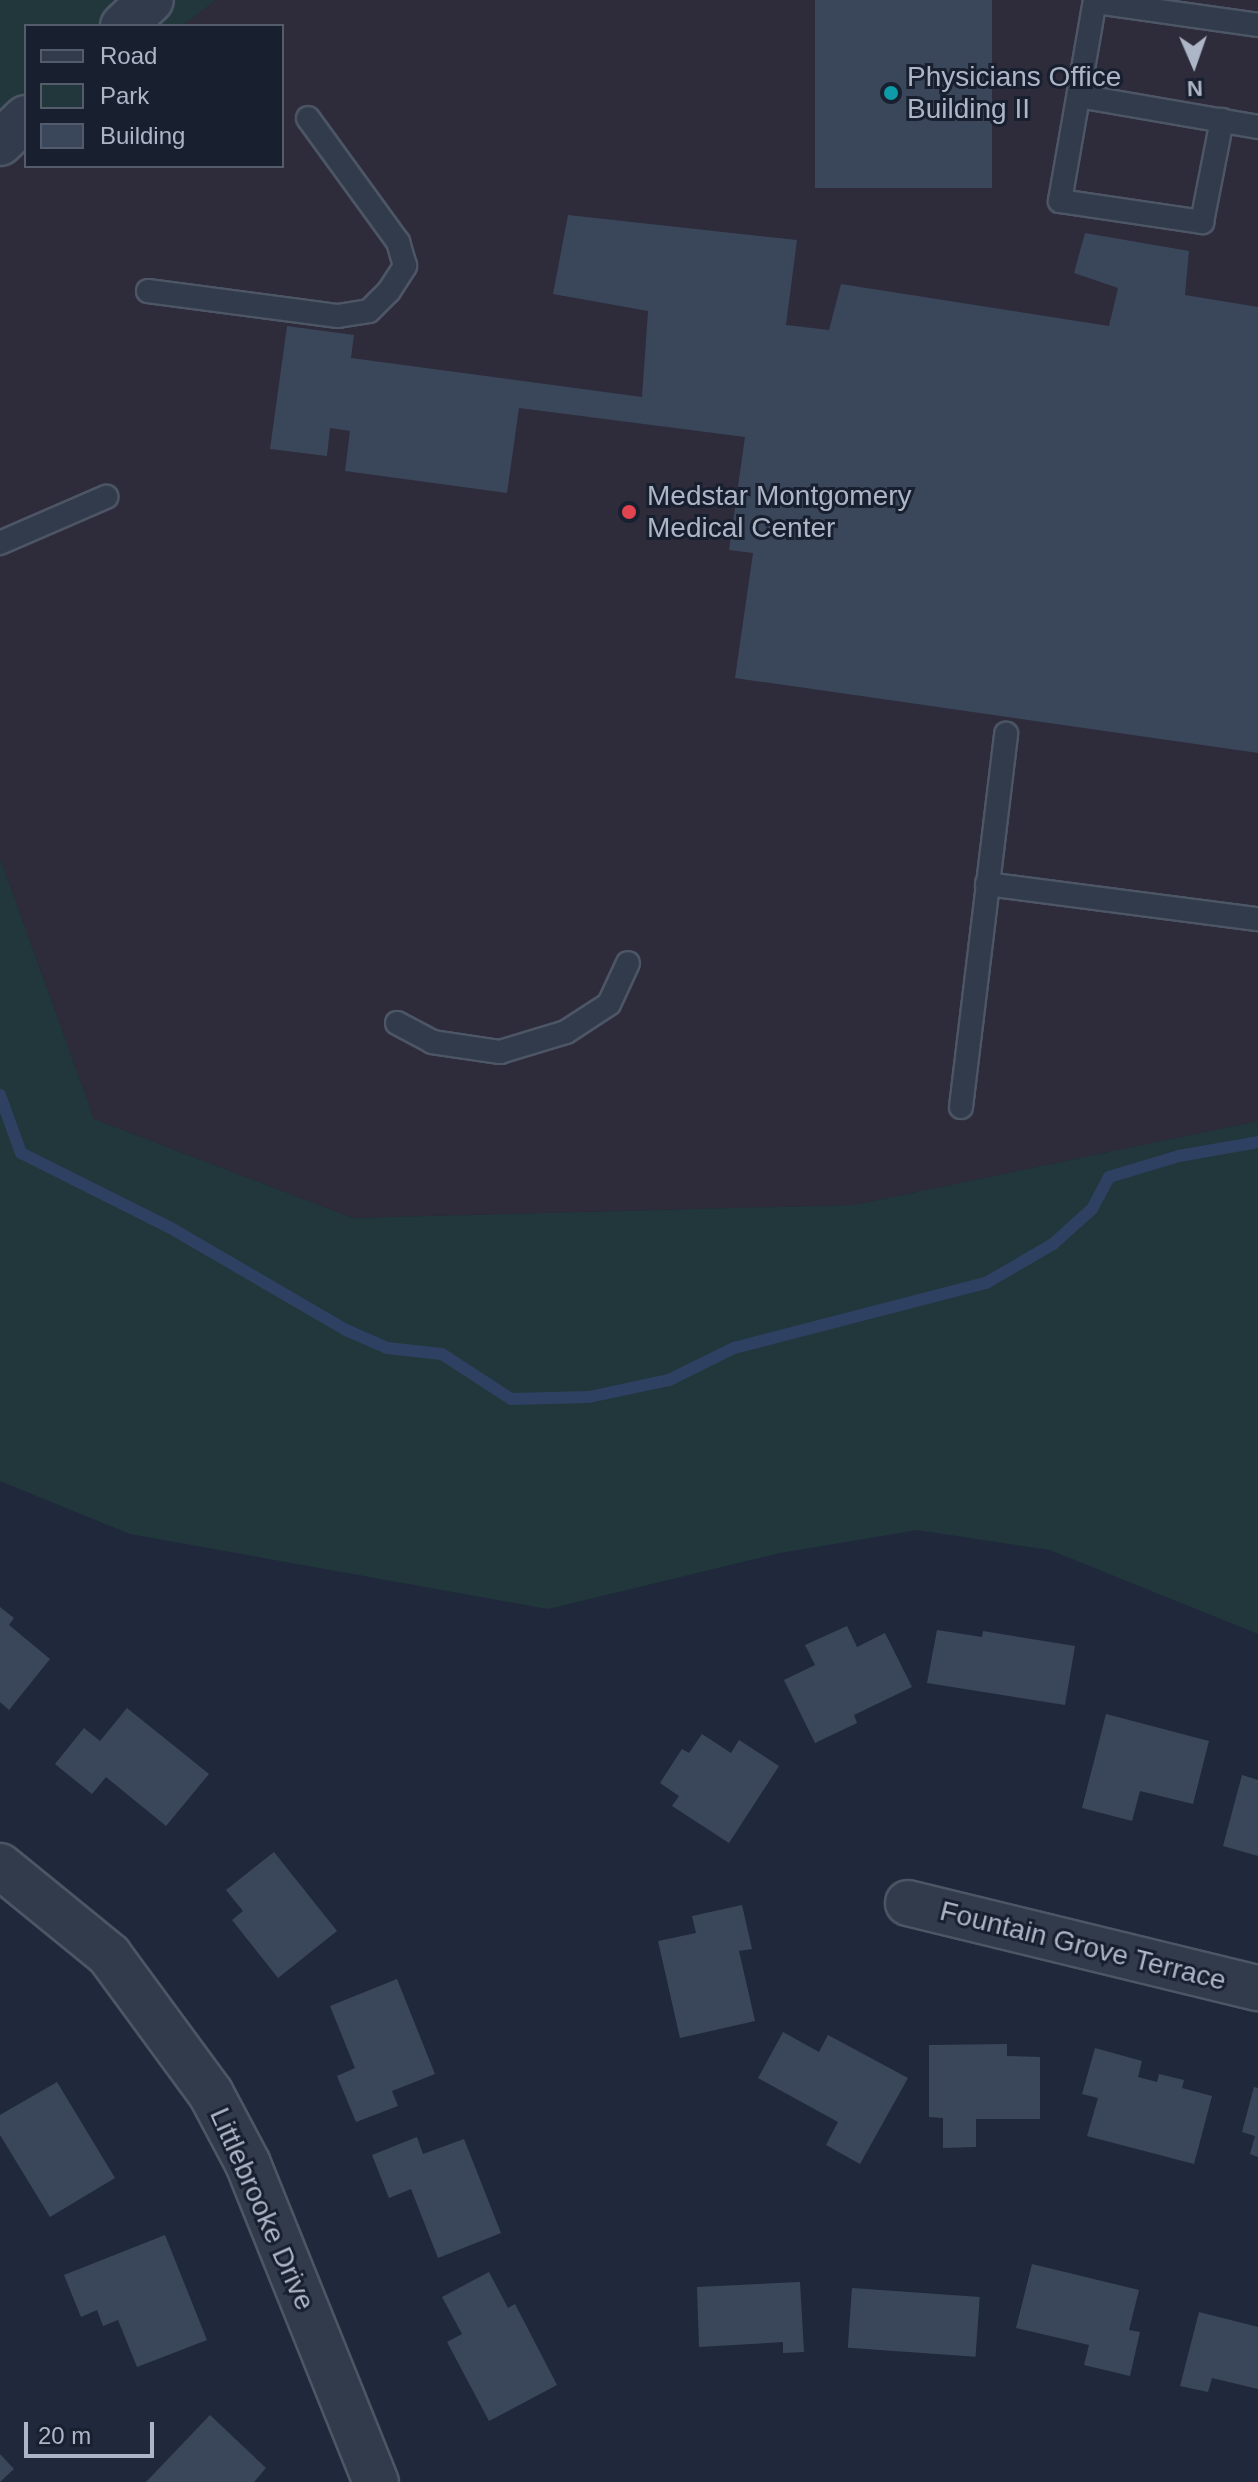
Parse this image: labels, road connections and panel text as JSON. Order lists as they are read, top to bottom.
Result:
{
  "streets": {
    "street": ["Fountain Grove Terrace", "Littlebrooke Drive"]
  },
  "places": ["Physicians Office Building II", "Medstar Montgomery Medical Center"],
  "legend": ["Road", "Park", "Building"],
  "scale_bar": "20 m",
  "north": "bottom"
}
